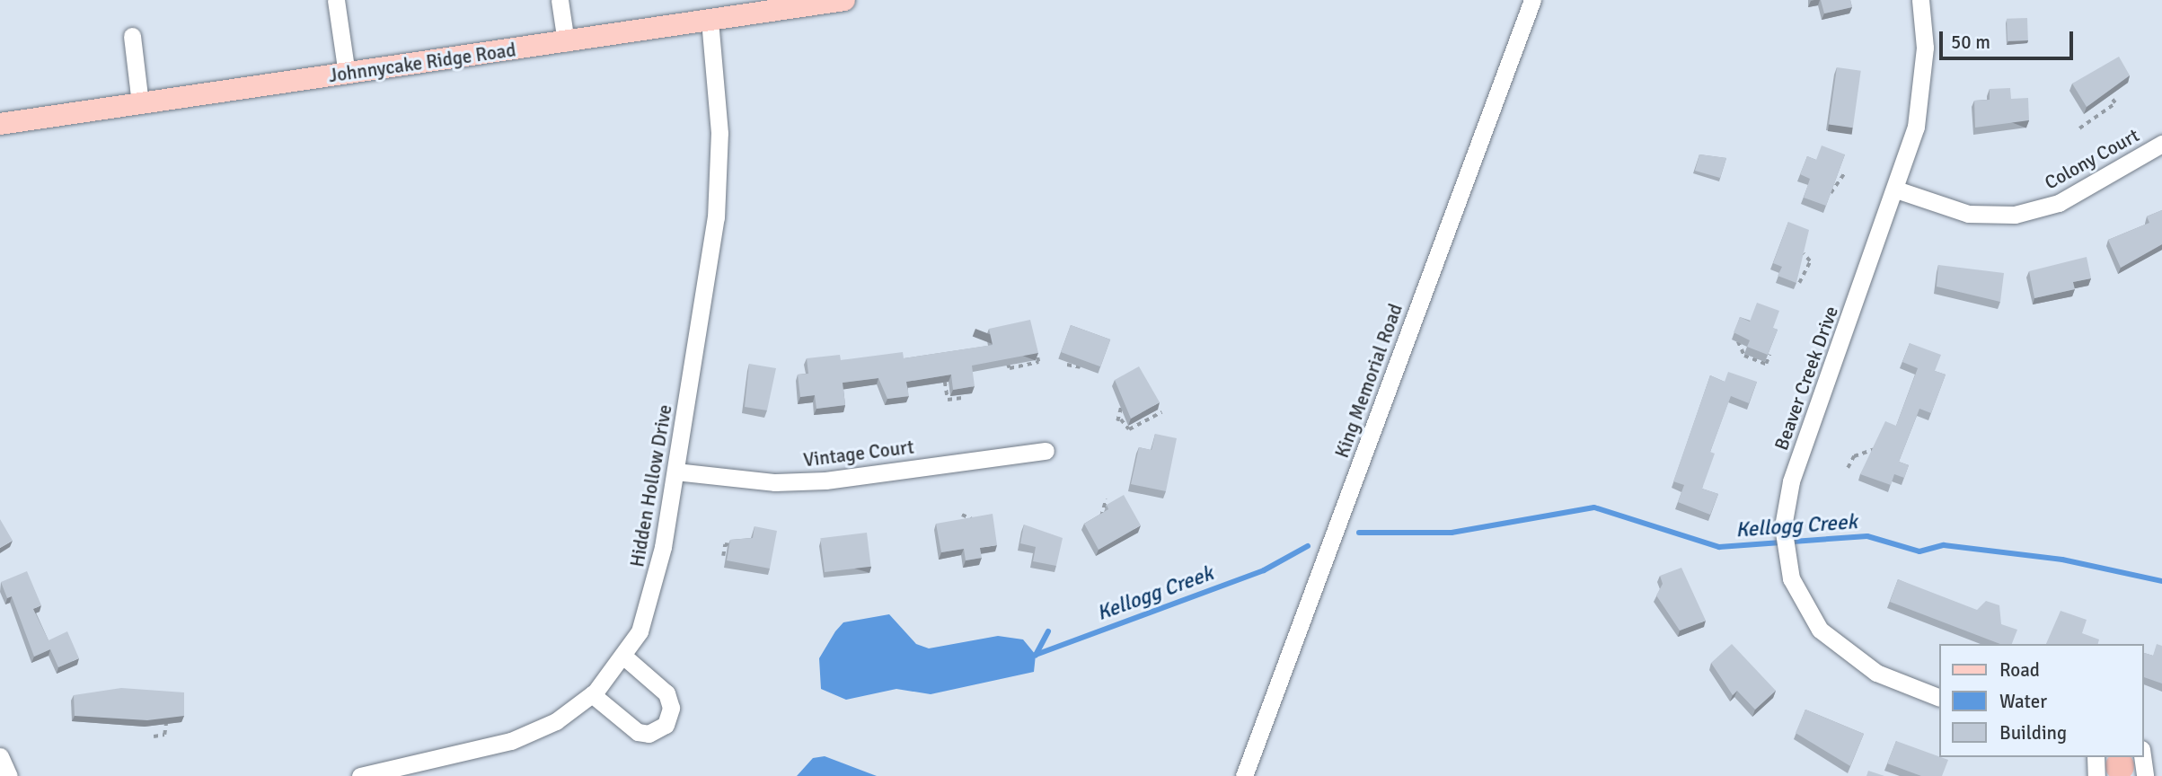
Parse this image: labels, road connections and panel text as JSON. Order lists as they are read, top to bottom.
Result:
{
  "streets": {
    "main road": ["Johnnycake Ridge Road"],
    "street": [
      "Colony Court",
      "Beaver Creek Drive",
      "King Memorial Road",
      "Vintage Court",
      "Hidden Hollow Drive"
    ]
  },
  "crossings": [
    ["Johnnycake Ridge Road", "Hidden Hollow Drive"],
    ["Colony Court", "Beaver Creek Drive"],
    ["Vintage Court", "Hidden Hollow Drive"]
  ],
  "water": ["Kellogg Creek"],
  "legend": ["Road", "Water", "Building"],
  "scale_bar": "50 m"
}
